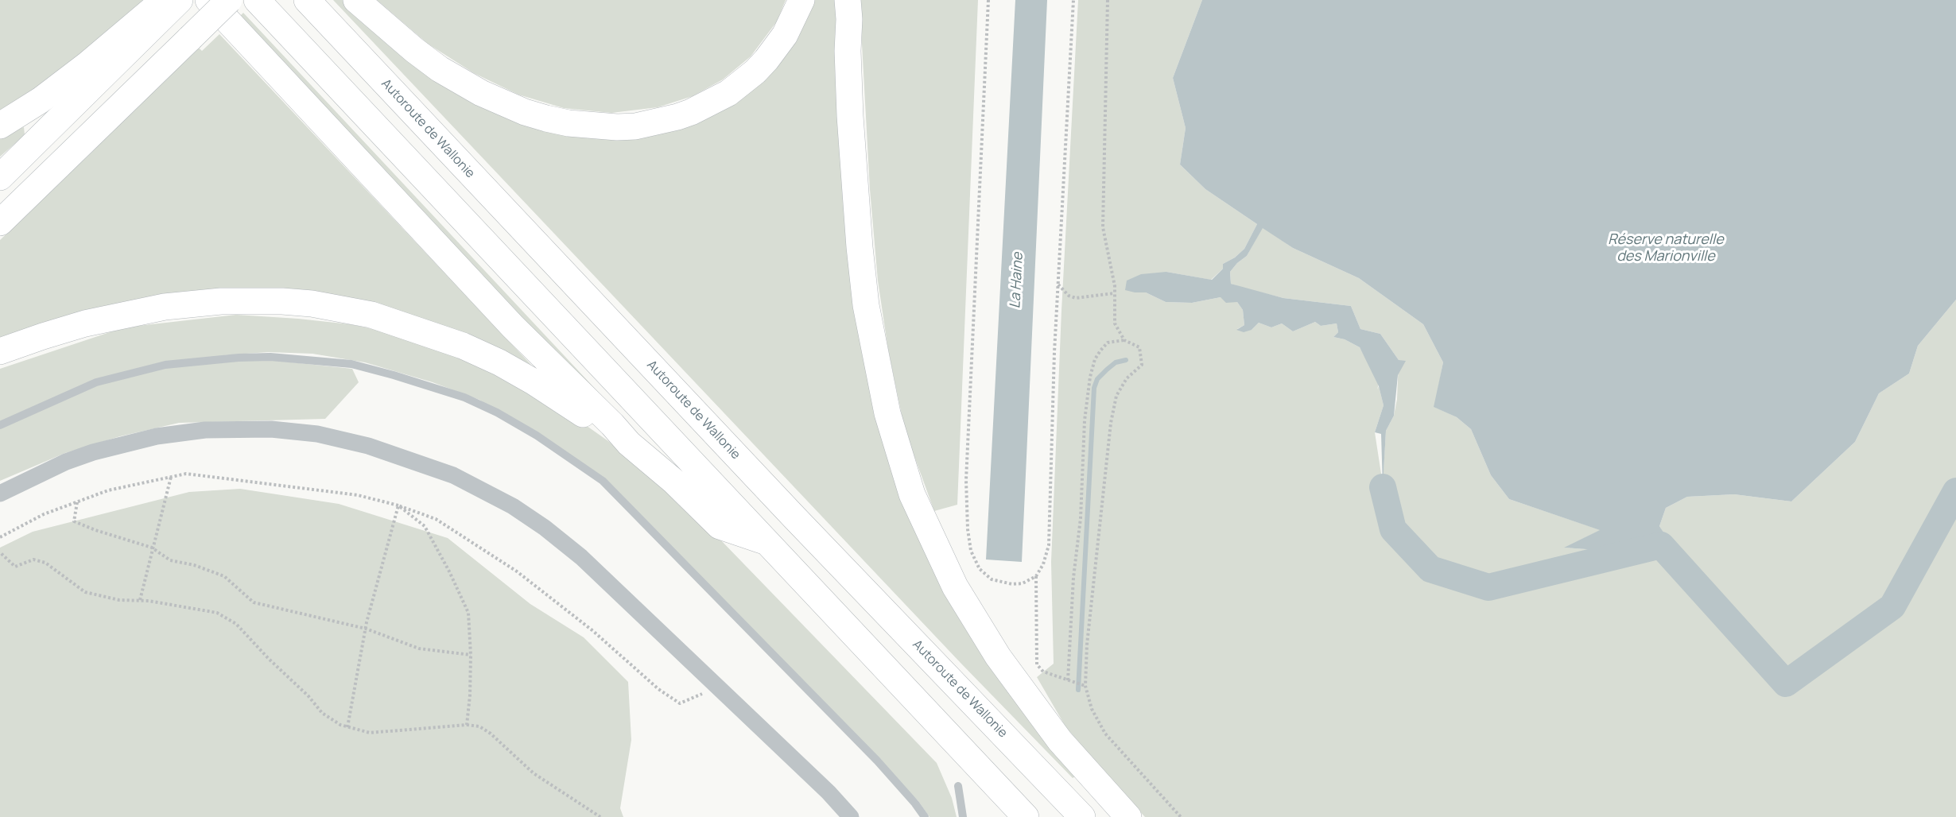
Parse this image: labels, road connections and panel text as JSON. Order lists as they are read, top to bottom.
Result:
{
  "streets": {
    "main road": ["Autoroute de Wallonie"]
  },
  "water": ["Réserve naturelle des Marionville", "La Haine"]
}
